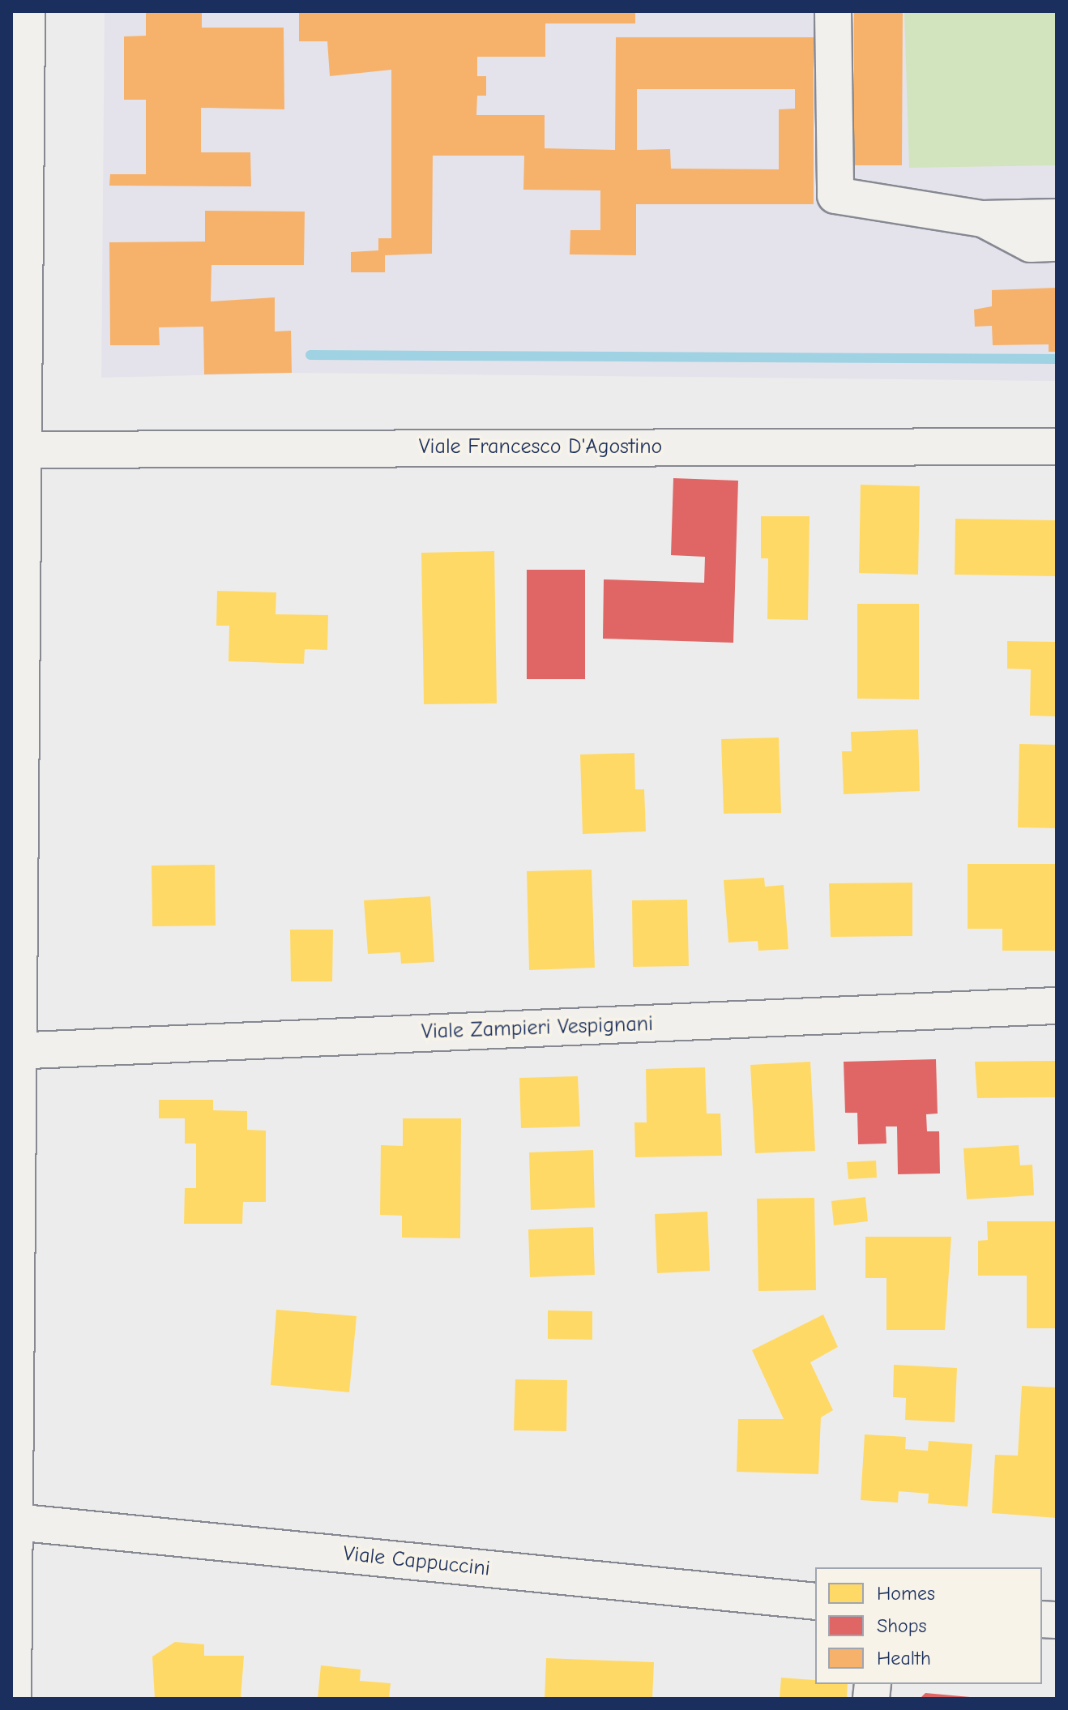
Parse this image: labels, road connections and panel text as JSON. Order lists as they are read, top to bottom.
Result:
{
  "streets": {
    "street": ["Viale Francesco D'Agostino", "Viale Zampieri Vespignani", "Viale Cappuccini"]
  },
  "legend": ["Homes", "Shops", "Health"]
}
